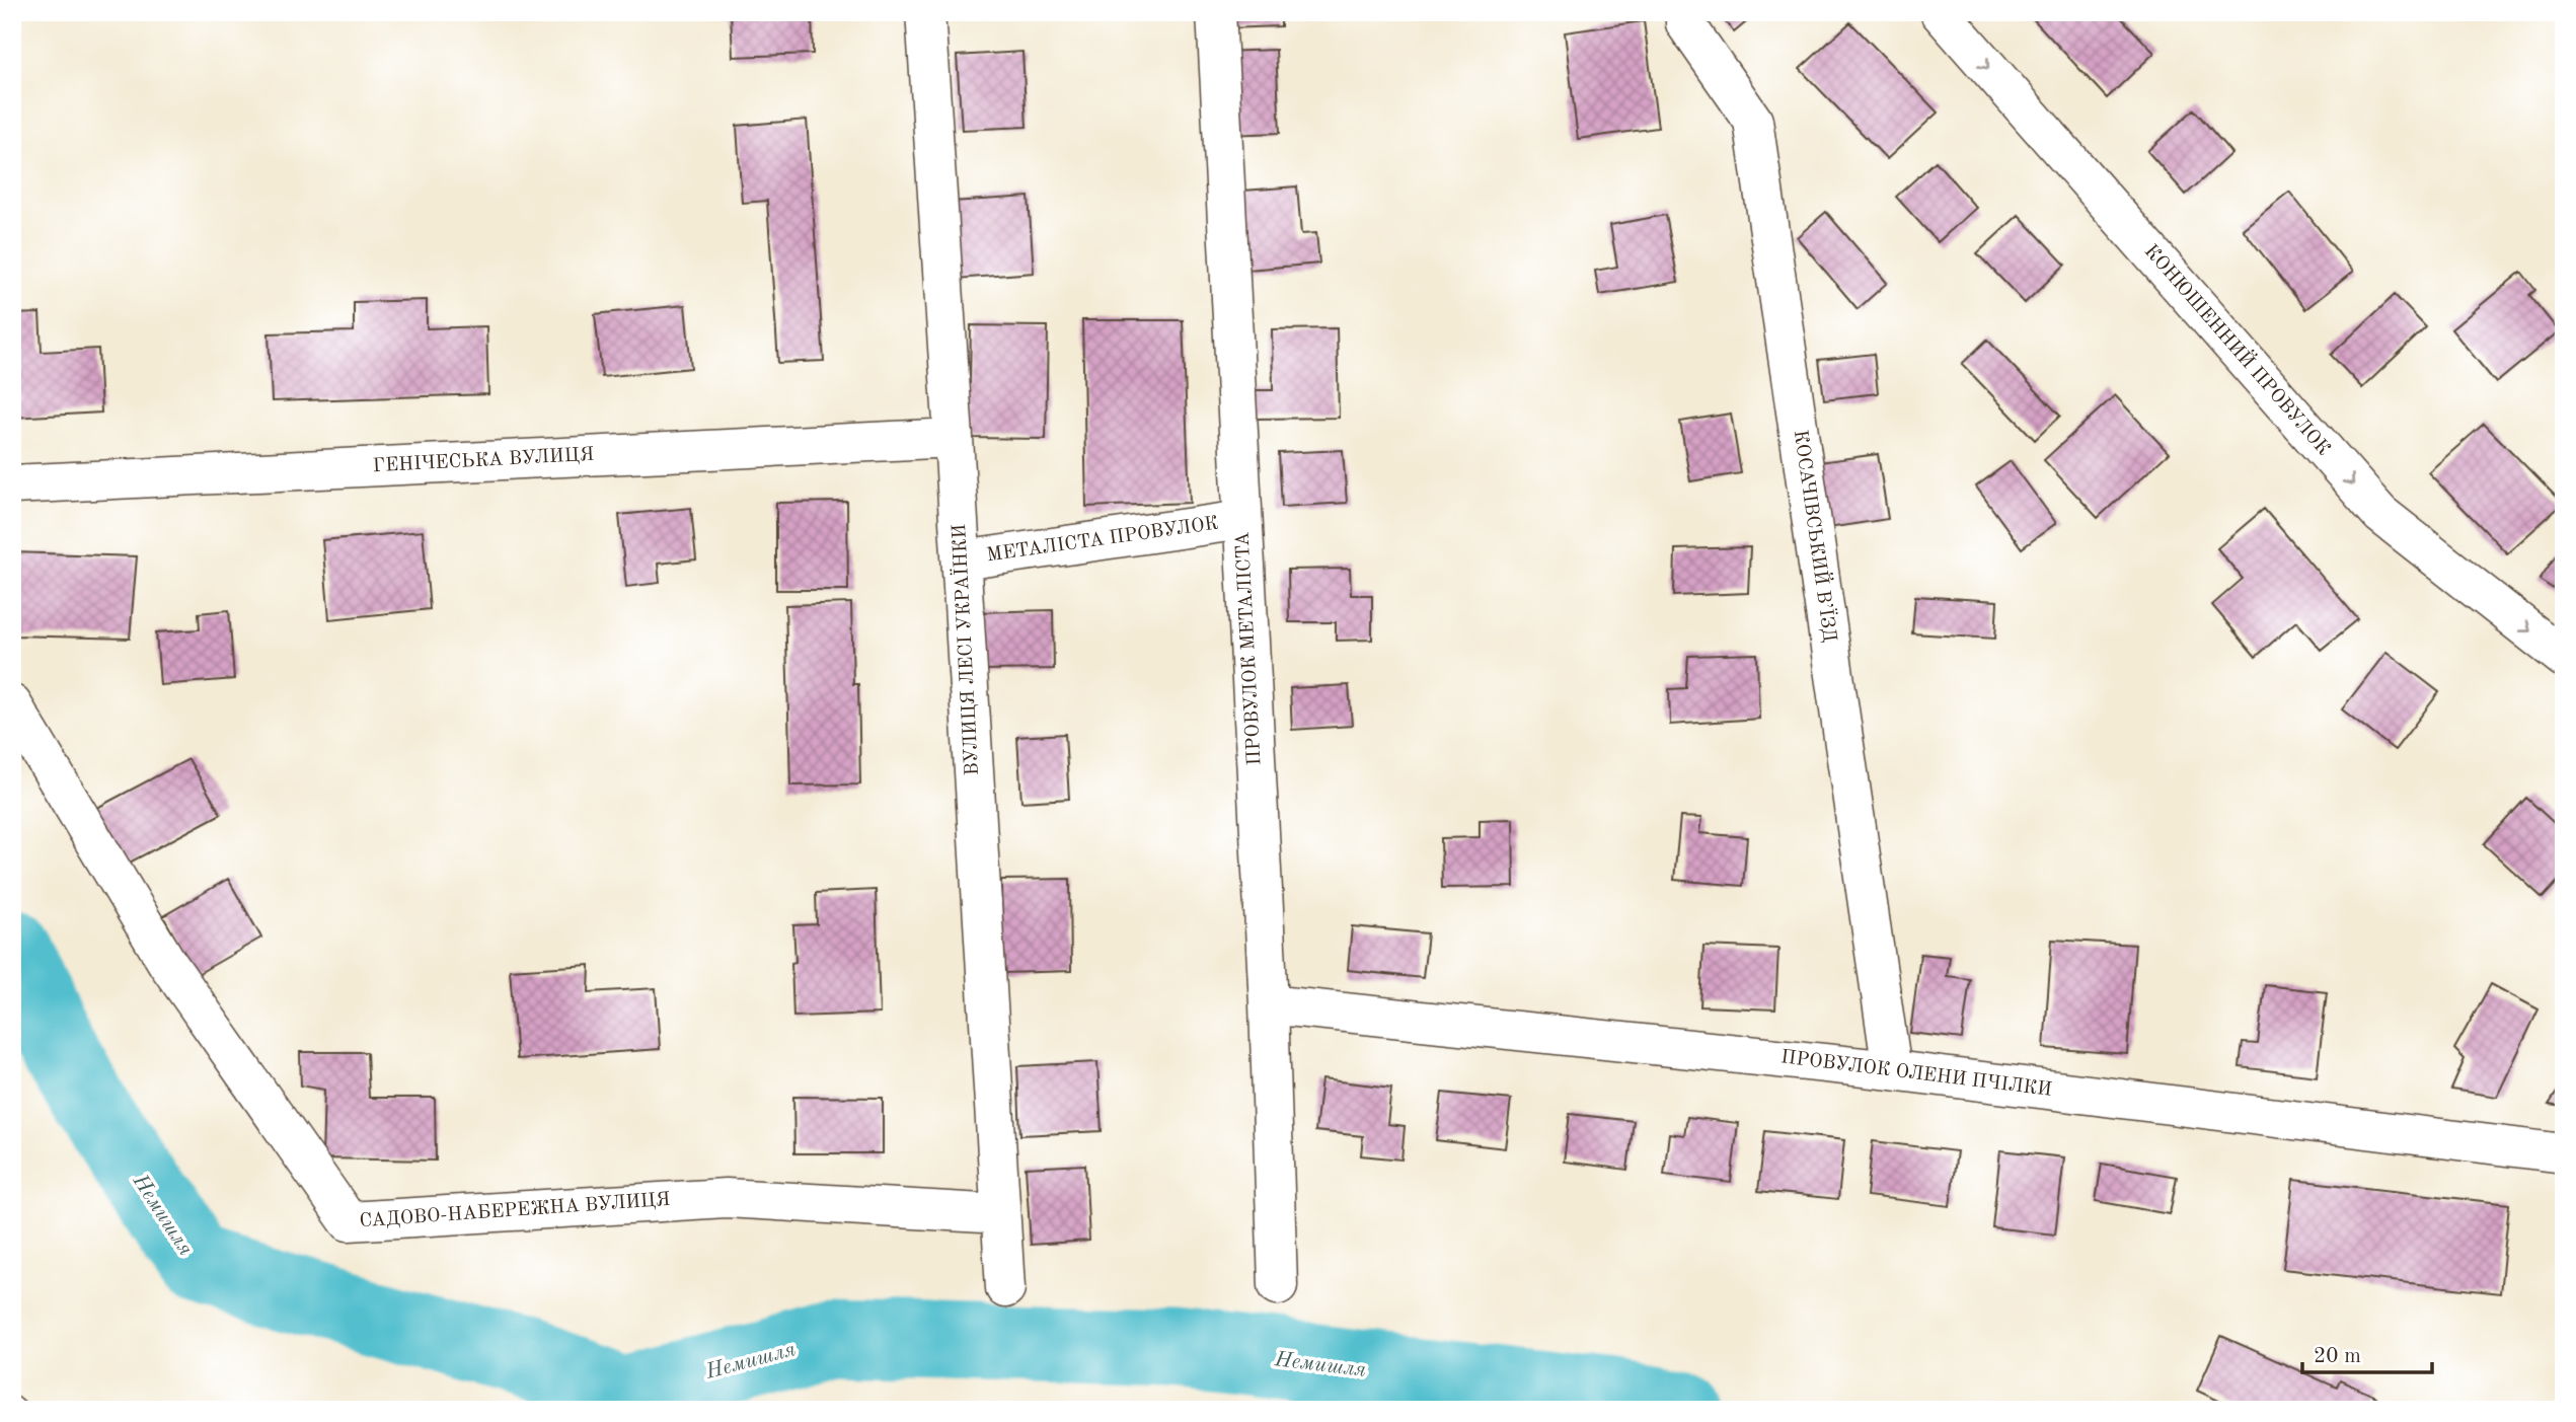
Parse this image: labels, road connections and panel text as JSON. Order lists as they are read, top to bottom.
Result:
{
  "streets": {
    "street": [
      "КОНЮШЕННИЙ ПРОВУЛОК",
      "ГЕНІЧЕСЬКА ВУЛИЦЯ",
      "КОСАЧІВСЬКИЙ В’ЇЗД",
      "МЕТАЛІСТА ПРОВУЛОК",
      "ПРОВУЛОК МЕТАЛІСТА",
      "ВУЛИЦЯ ЛЕСІ УКРАЇНКИ",
      "ПРОВУЛОК ОЛЕНИ ПЧІЛКИ",
      "САДОВО-НАБЕРЕЖНА ВУЛИЦЯ"
    ]
  },
  "crossings": [
    ["ГЕНІЧЕСЬКА ВУЛИЦЯ", "ВУЛИЦЯ ЛЕСІ УКРАЇНКИ"],
    ["КОСАЧІВСЬКИЙ В’ЇЗД", "ПРОВУЛОК ОЛЕНИ ПЧІЛКИ"],
    ["МЕТАЛІСТА ПРОВУЛОК", "ПРОВУЛОК МЕТАЛІСТА"],
    ["МЕТАЛІСТА ПРОВУЛОК", "ВУЛИЦЯ ЛЕСІ УКРАЇНКИ"],
    ["ПРОВУЛОК МЕТАЛІСТА", "ПРОВУЛОК ОЛЕНИ ПЧІЛКИ"],
    ["ВУЛИЦЯ ЛЕСІ УКРАЇНКИ", "САДОВО-НАБЕРЕЖНА ВУЛИЦЯ"]
  ],
  "one_way": ["КОНЮШЕННИЙ ПРОВУЛОК"],
  "water": ["Немишля"],
  "scale_bar": "20 m"
}
